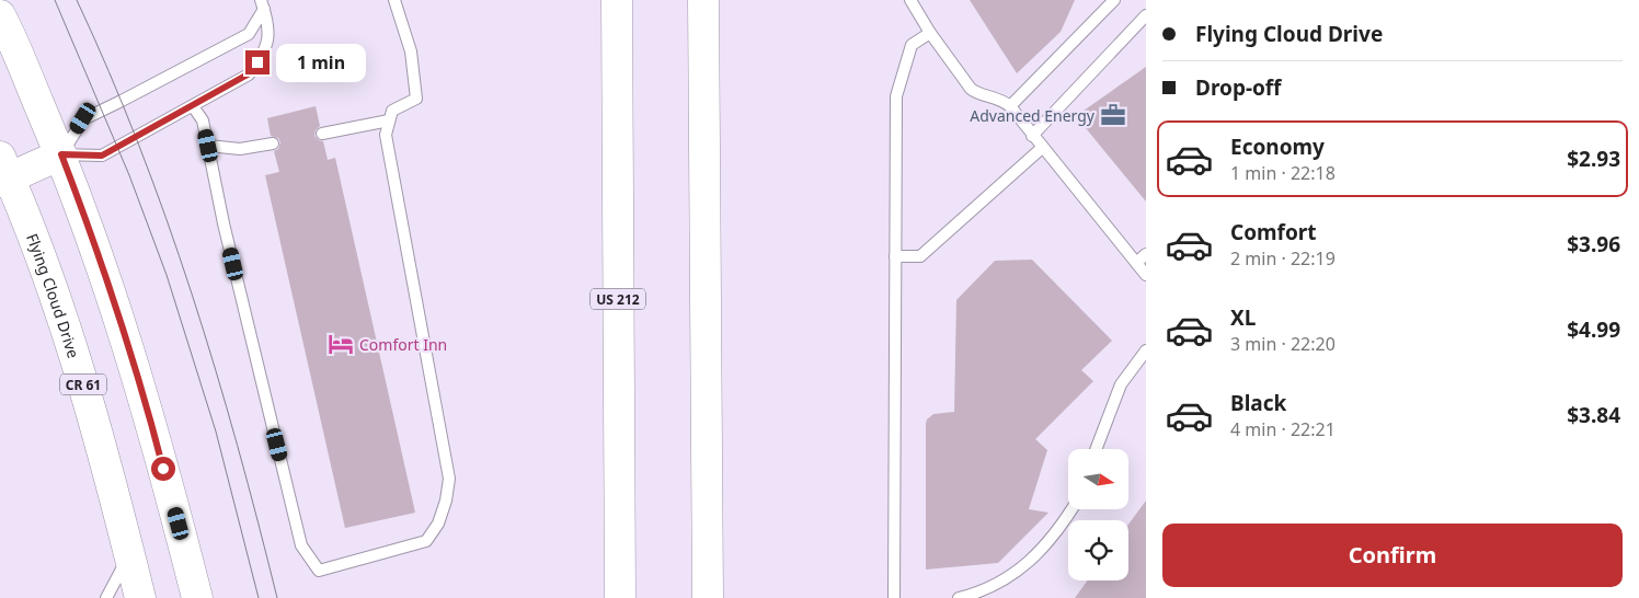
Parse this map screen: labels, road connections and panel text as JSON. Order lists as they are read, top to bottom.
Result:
{
  "streets": {
    "main road": ["Flying Cloud Drive", "US 212", "CR 61"]
  },
  "places": {
    "office": ["Advanced Energy"],
    "hotel": ["Comfort Inn"]
  },
  "north": "right",
  "page": {
    "banner": ["Flying Cloud Drive", "Drop-off"],
    "bubble": "1 min",
    "list": [
      {
        "name": "Economy",
        "note": "1 min · 22:18",
        "value": "$2.93"
      },
      {
        "name": "Comfort",
        "note": "2 min · 22:19",
        "value": "$3.96"
      },
      {
        "name": "XL",
        "note": "3 min · 22:20",
        "value": "$4.99"
      },
      {
        "name": "Black",
        "note": "4 min · 22:21",
        "value": "$3.84"
      }
    ],
    "buttons": "Confirm"
  }
}
